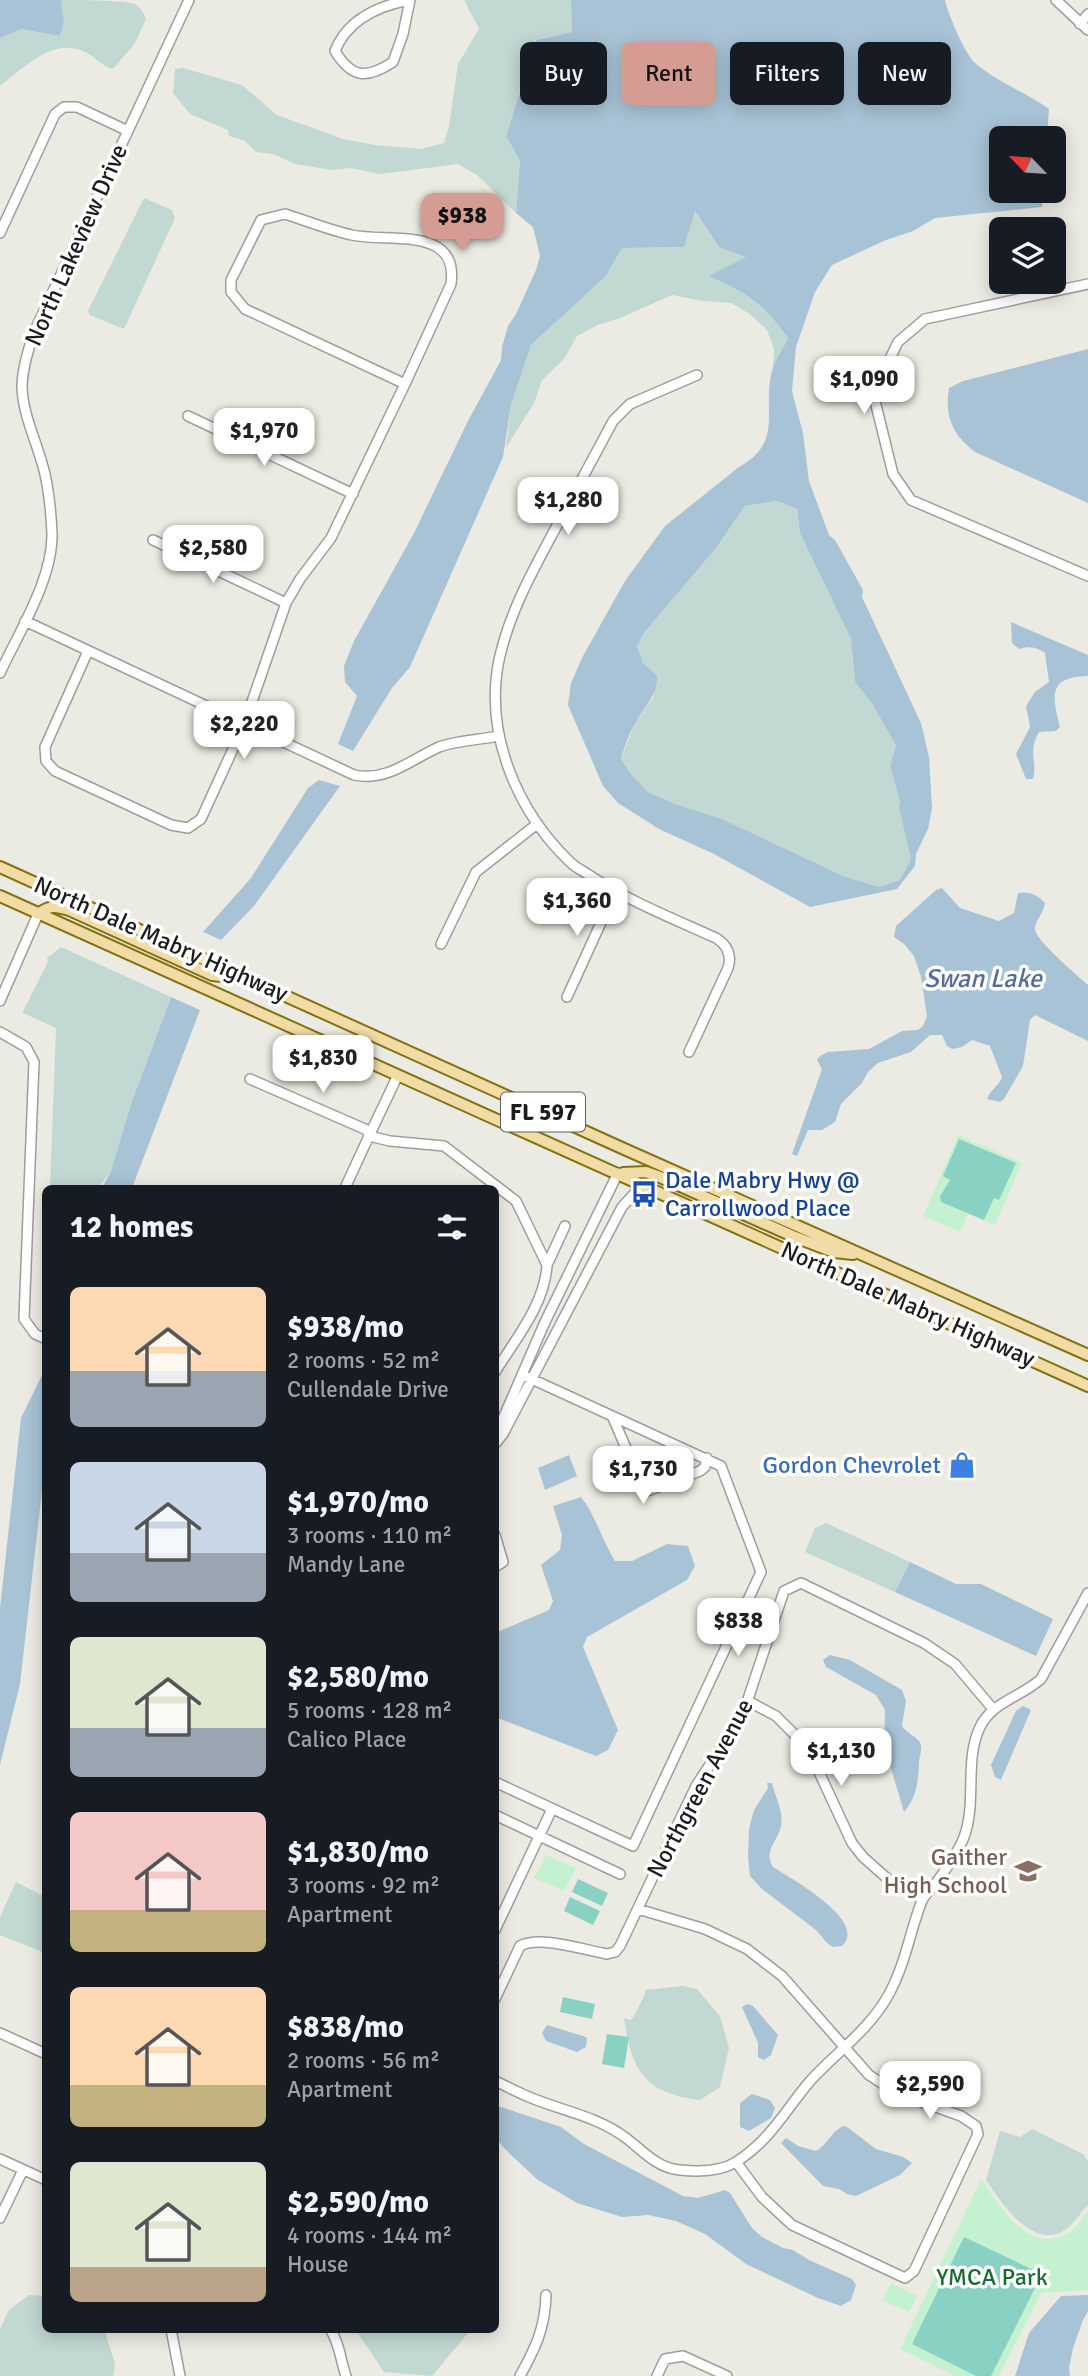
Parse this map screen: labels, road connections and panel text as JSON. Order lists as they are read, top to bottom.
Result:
{
  "streets": {
    "main road": ["North Dale Mabry Highway", "FL 597"],
    "street": ["North Lakeview Drive", "Northgreen Avenue"]
  },
  "water": ["Swan Lake"],
  "parks": ["YMCA Park"],
  "places": {
    "bus stop": ["Dale Mabry Hwy @ Carrollwood Place"],
    "shop": ["Gordon Chevrolet"],
    "school or university": ["Gaither High School"]
  },
  "north": "top left",
  "page": {
    "chip": [
      "Buy",
      "Rent",
      "Filters",
      "New"
    ],
    "price": [
      "$938",
      "$1,090",
      "$1,970",
      "$1,280",
      "$2,580",
      "$2,220",
      "$1,360",
      "$1,830",
      "$1,730",
      "$838",
      "$1,130",
      "$2,590"
    ],
    "heading": "12 homes",
    "list": [
      {
        "name": "$938/mo",
        "note": "2 rooms · 52 m² · Cullendale Drive"
      },
      {
        "name": "$1,970/mo",
        "note": "3 rooms · 110 m² · Mandy Lane"
      },
      {
        "name": "$2,580/mo",
        "note": "5 rooms · 128 m² · Calico Place"
      },
      {
        "name": "$1,830/mo",
        "note": "3 rooms · 92 m² · Apartment"
      },
      {
        "name": "$838/mo",
        "note": "2 rooms · 56 m² · Apartment"
      },
      {
        "name": "$2,590/mo",
        "note": "4 rooms · 144 m² · House"
      }
    ]
  }
}
